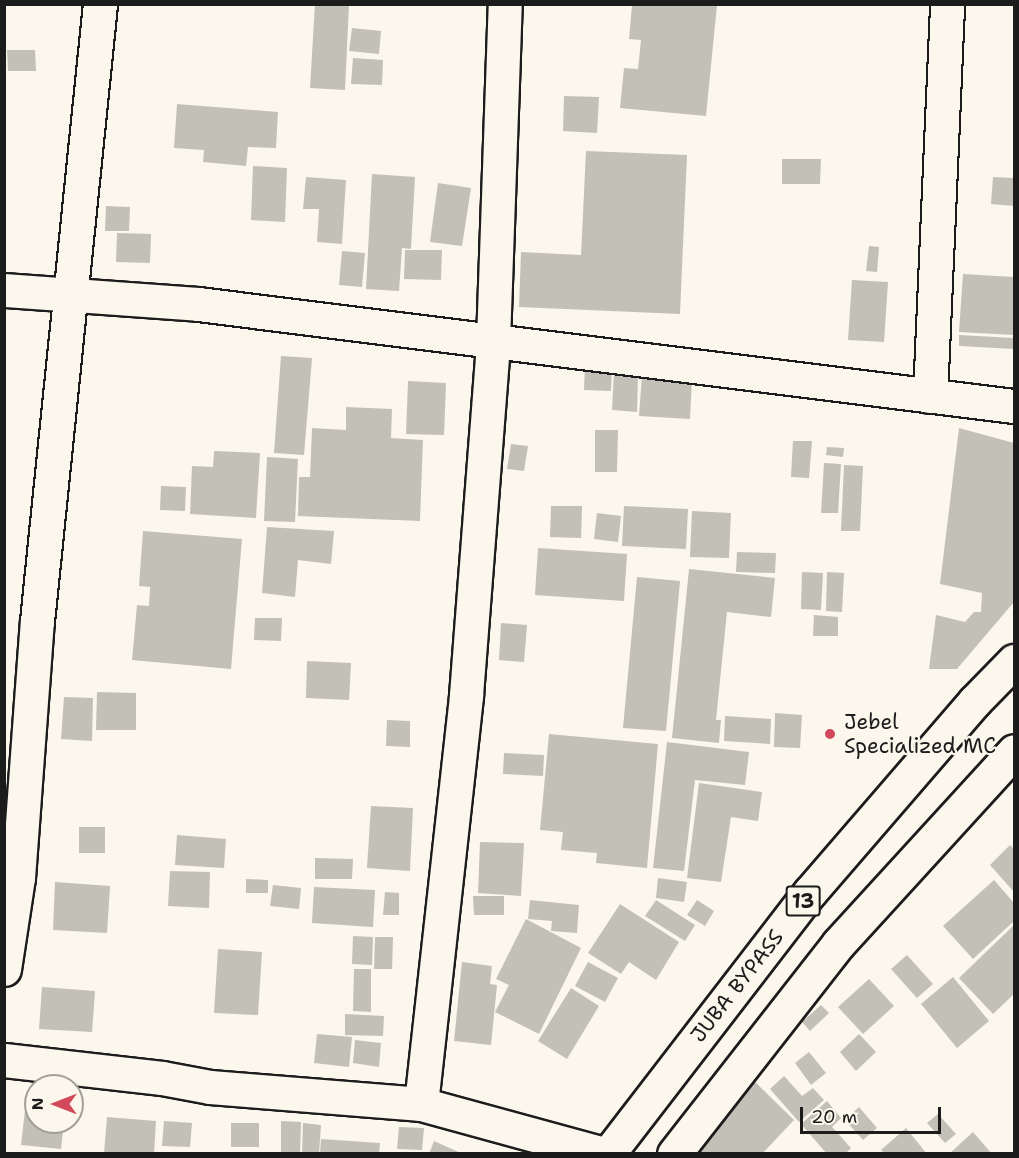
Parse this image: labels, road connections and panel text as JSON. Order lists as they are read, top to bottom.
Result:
{
  "streets": {
    "street": ["13", "JUBA BYPASS"]
  },
  "places": ["Jebel Specialized MC"],
  "scale_bar": "20 m",
  "north": "left"
}
